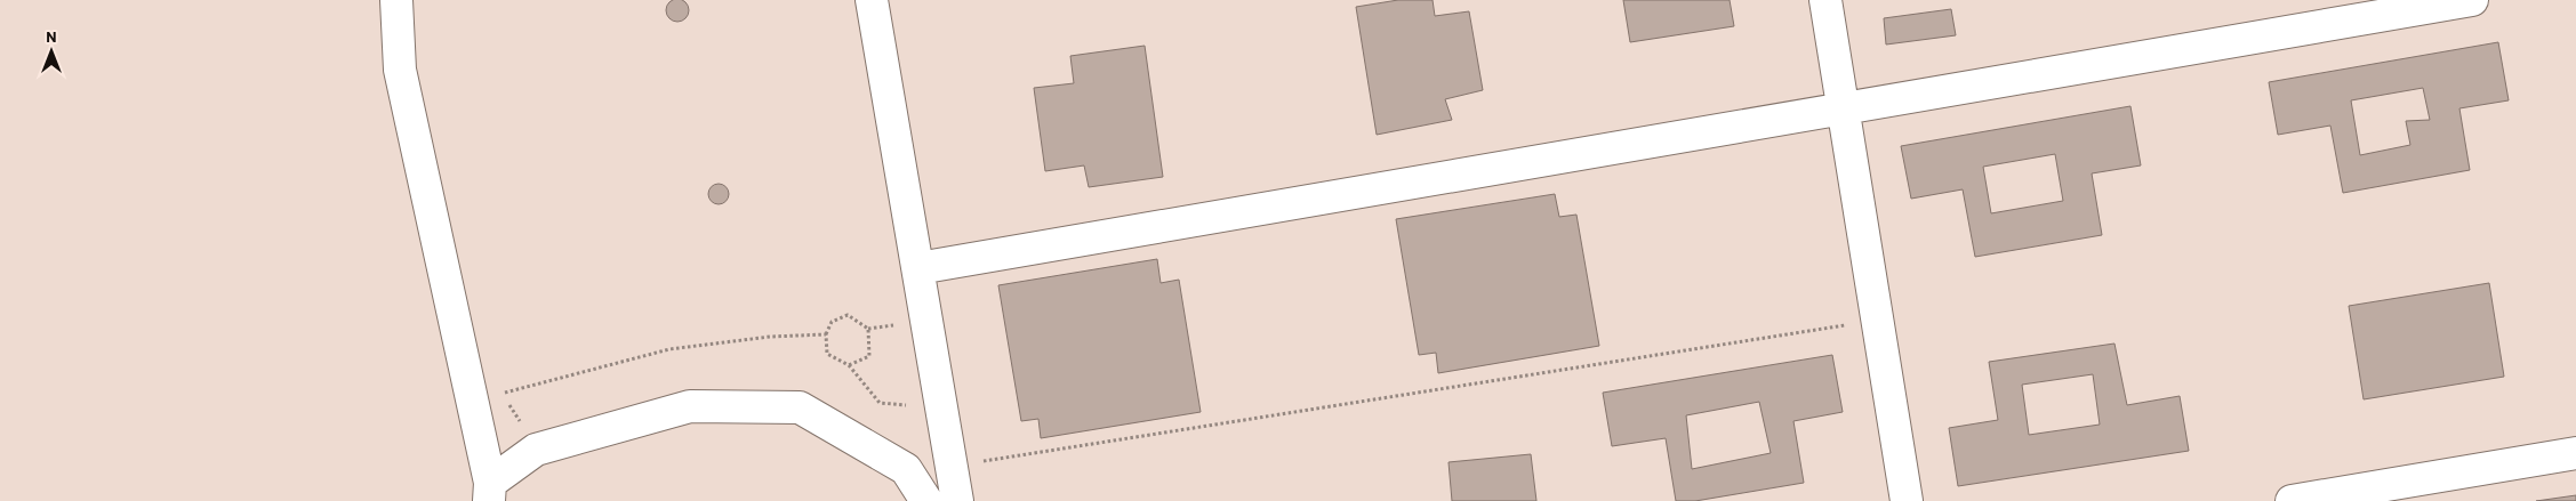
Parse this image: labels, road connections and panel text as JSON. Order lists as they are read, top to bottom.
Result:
{
  "north": "top"
}
